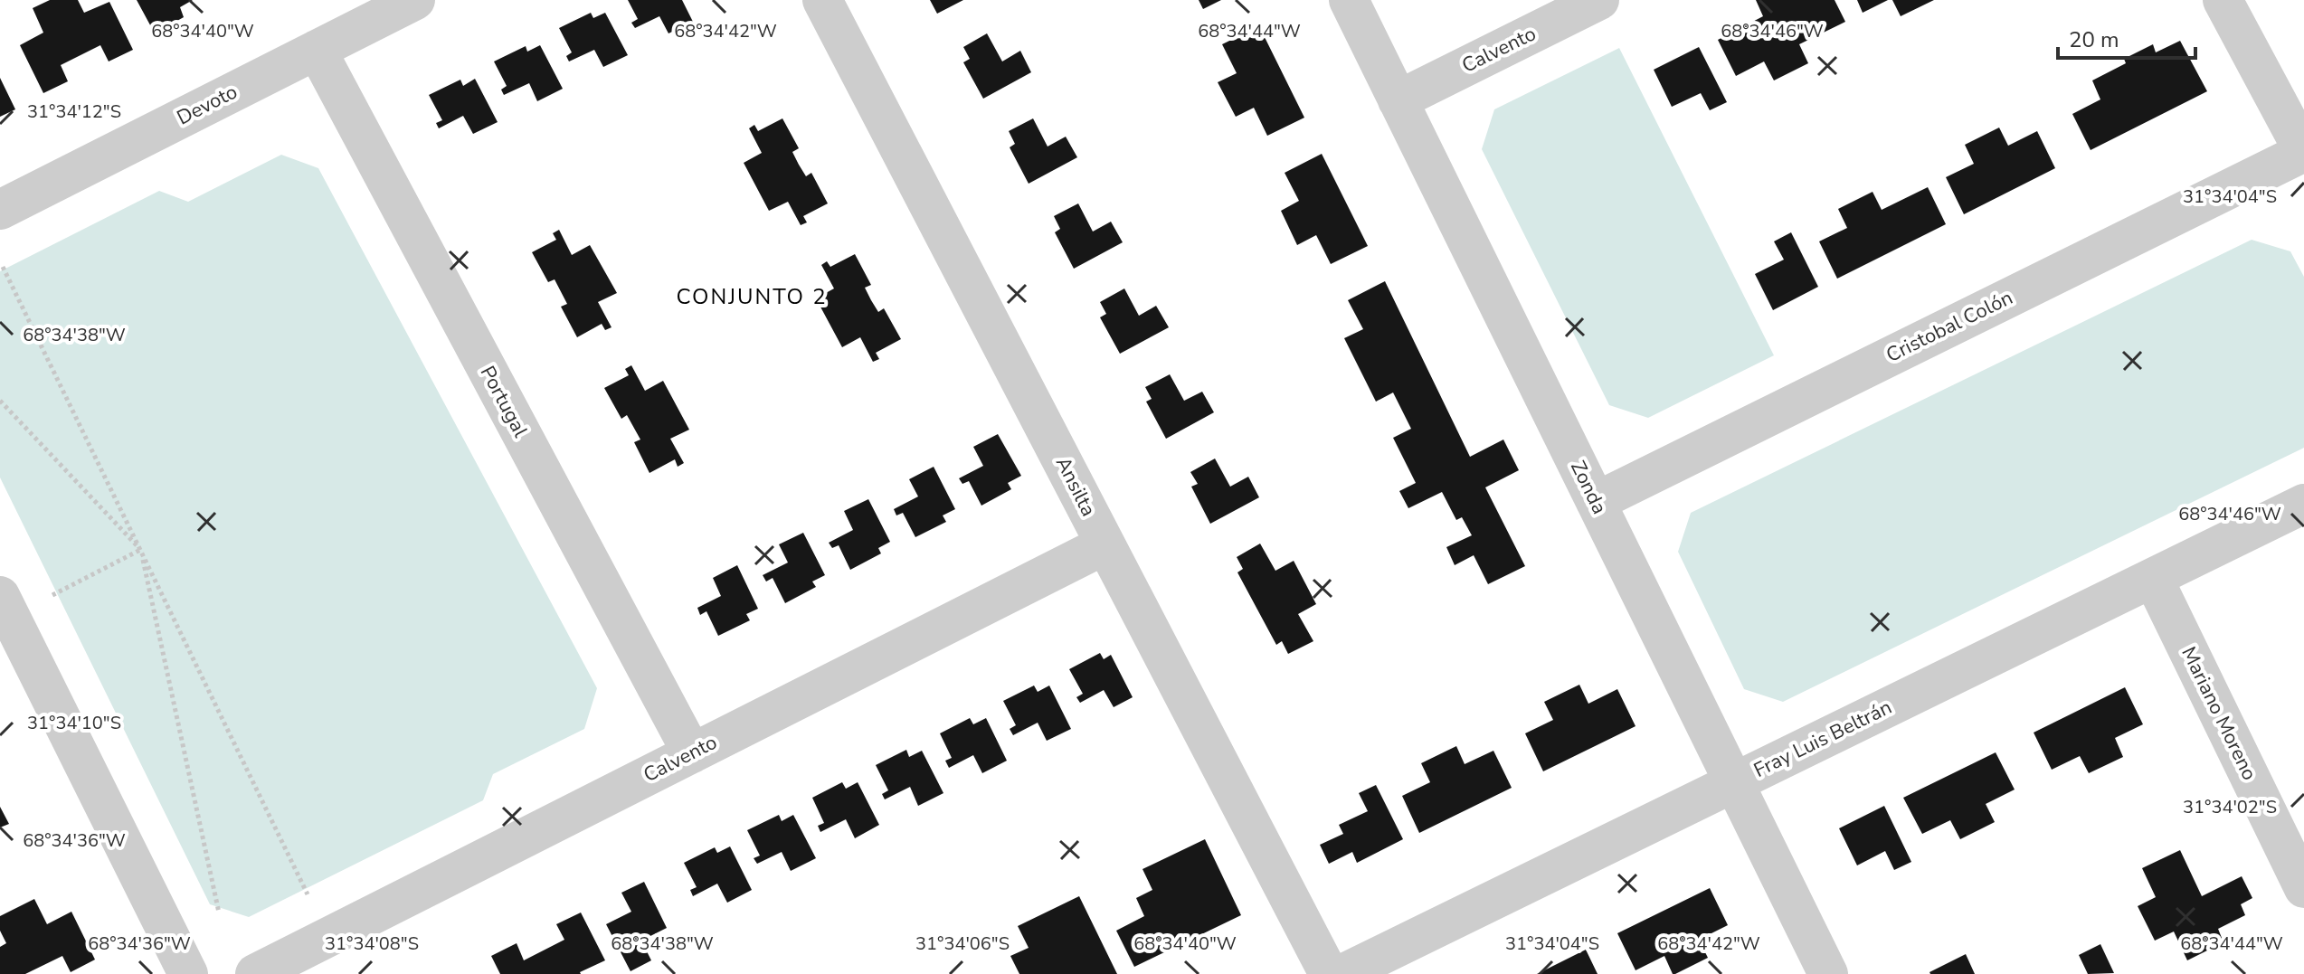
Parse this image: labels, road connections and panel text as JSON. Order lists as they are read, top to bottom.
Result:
{
  "streets": {
    "street": [
      "Calvento",
      "Devoto",
      "Cristobal Colón",
      "Portugal",
      "Ansilta",
      "Zonda",
      "Mariano Moreno",
      "Fray Luis Beltrán"
    ]
  },
  "crossings": [
    ["Calvento", "Portugal"],
    ["Calvento", "Ansilta"],
    ["Calvento", "Zonda"],
    ["Devoto", "Portugal"],
    ["Cristobal Colón", "Zonda"],
    ["Zonda", "Fray Luis Beltrán"],
    ["Mariano Moreno", "Fray Luis Beltrán"]
  ],
  "districts": ["CONJUNTO 2"],
  "scale_bar": "20 m",
  "coordinates": [
    "68°34'40\"W",
    "68°34'42\"W",
    "68°34'44\"W",
    "68°34'46\"W",
    "31°34'12\"S",
    "31°34'04\"S",
    "68°34'38\"W",
    "31°34'10\"S",
    "31°34'02\"S",
    "68°34'36\"W",
    "31°34'08\"S",
    "31°34'06\"S"
  ]
}
